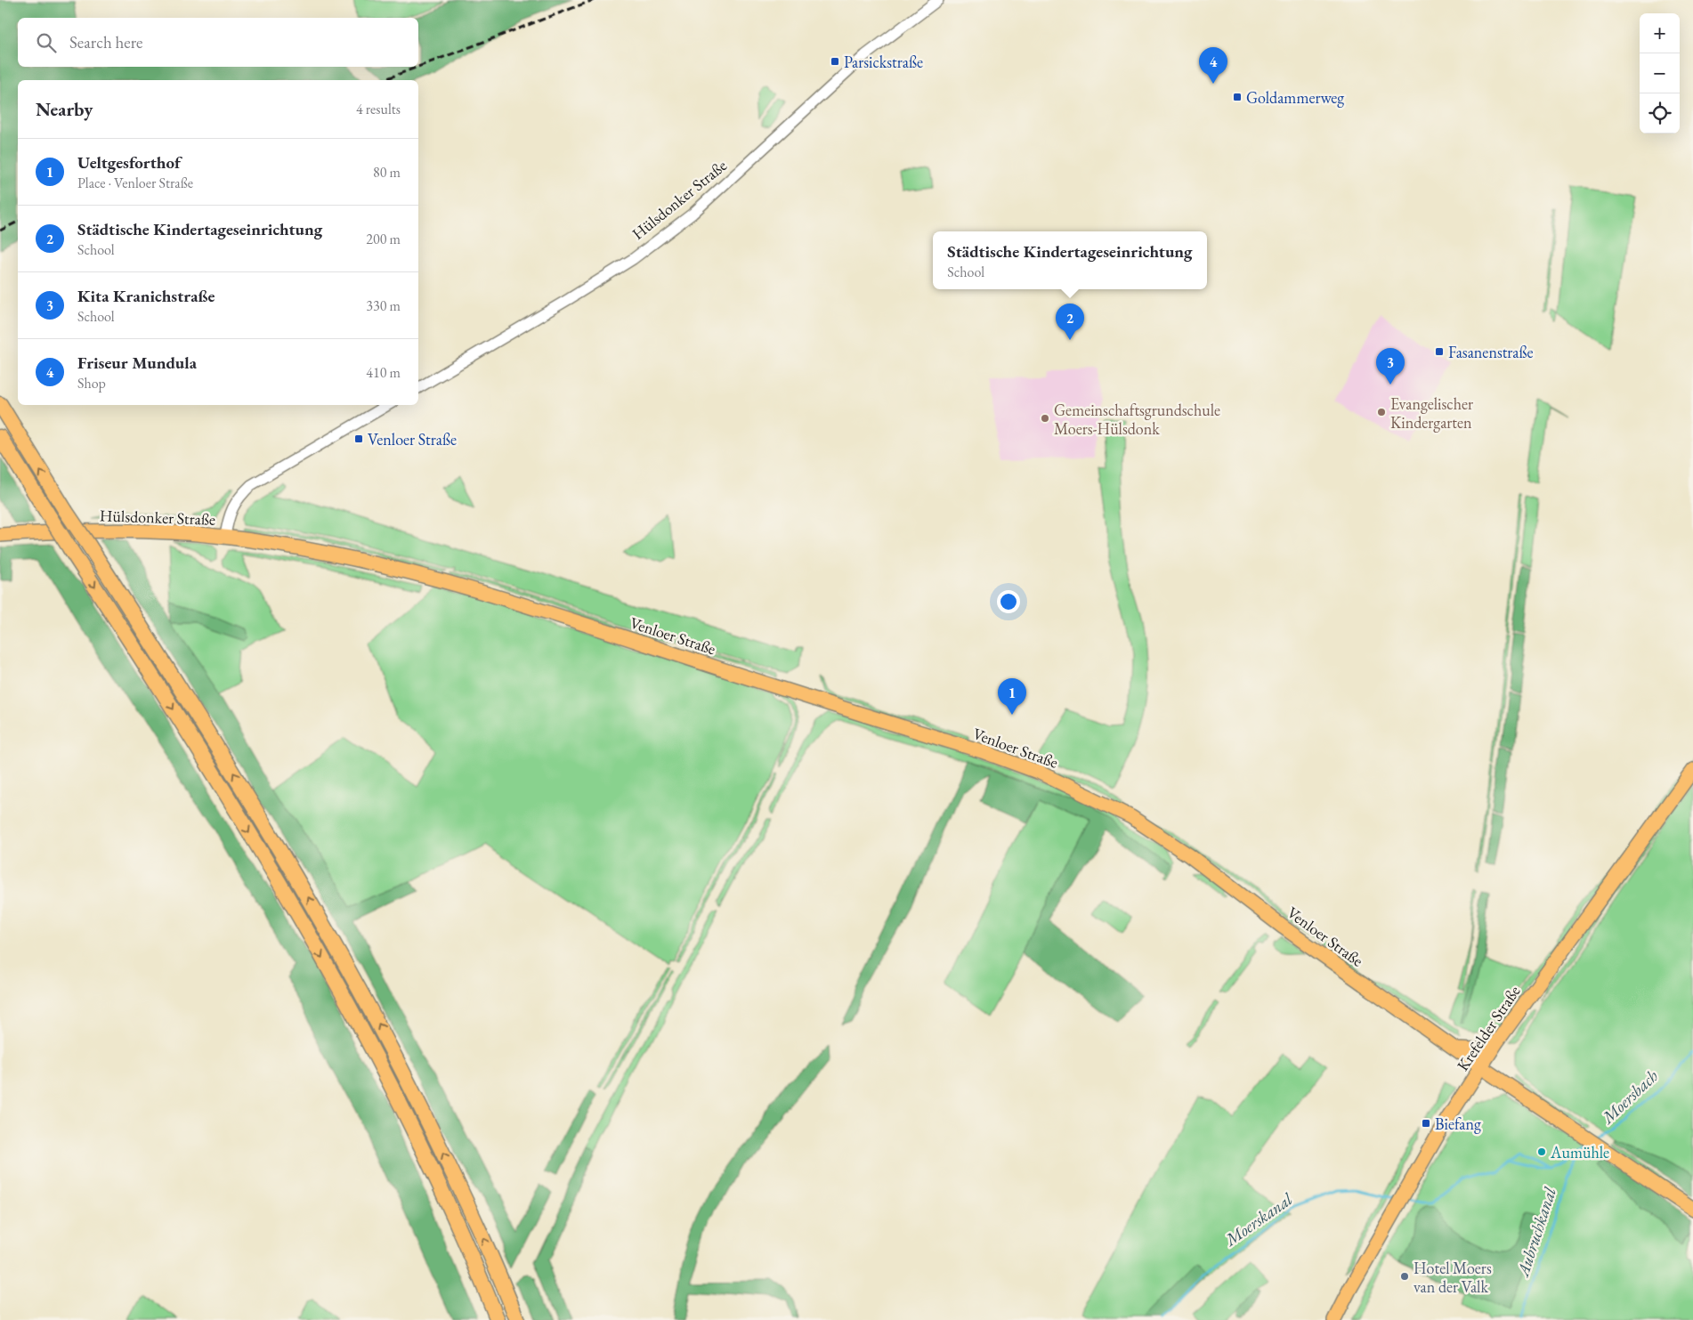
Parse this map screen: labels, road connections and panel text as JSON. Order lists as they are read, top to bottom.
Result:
{
  "streets": {
    "main road": ["Hülsdonker Straße", "Venloer Straße", "Krefelder Straße"]
  },
  "crossings": [
    ["Hülsdonker Straße", "Venloer Straße"],
    ["Venloer Straße", "Krefelder Straße"]
  ],
  "water": ["Moersbach", "Moerskanal", "Aubruchkanal"],
  "places": {
    "transit": [
      "Parsickstraße",
      "Goldammerweg",
      "Fasanenstraße",
      "Venloer Straße",
      "Biefang"
    ],
    "other": [
      "Evangelischer Kindergarten",
      "Gemeinschaftsgrundschule Moers-Hülsdonk",
      "Aumühle",
      "Hotel Moers van der Valk"
    ]
  },
  "page": {
    "map_buttons": ["+", "−"],
    "search": "Search here",
    "pins": [
      "4",
      "2",
      "3",
      "1"
    ],
    "heading": ["Nearby", "4 results"],
    "list": [
      {
        "mark": "1",
        "name": "Ueltgesforthof",
        "note": "Place · Venloer Straße",
        "value": "80 m"
      },
      {
        "mark": "2",
        "name": "Städtische Kindertageseinrichtung",
        "note": "School",
        "value": "200 m"
      },
      {
        "mark": "3",
        "name": "Kita Kranichstraße",
        "note": "School",
        "value": "330 m"
      },
      {
        "mark": "4",
        "name": "Friseur Mundula",
        "note": "Shop",
        "value": "410 m"
      }
    ],
    "popup": ["Städtische Kindertageseinrichtung", "School"]
  }
}
